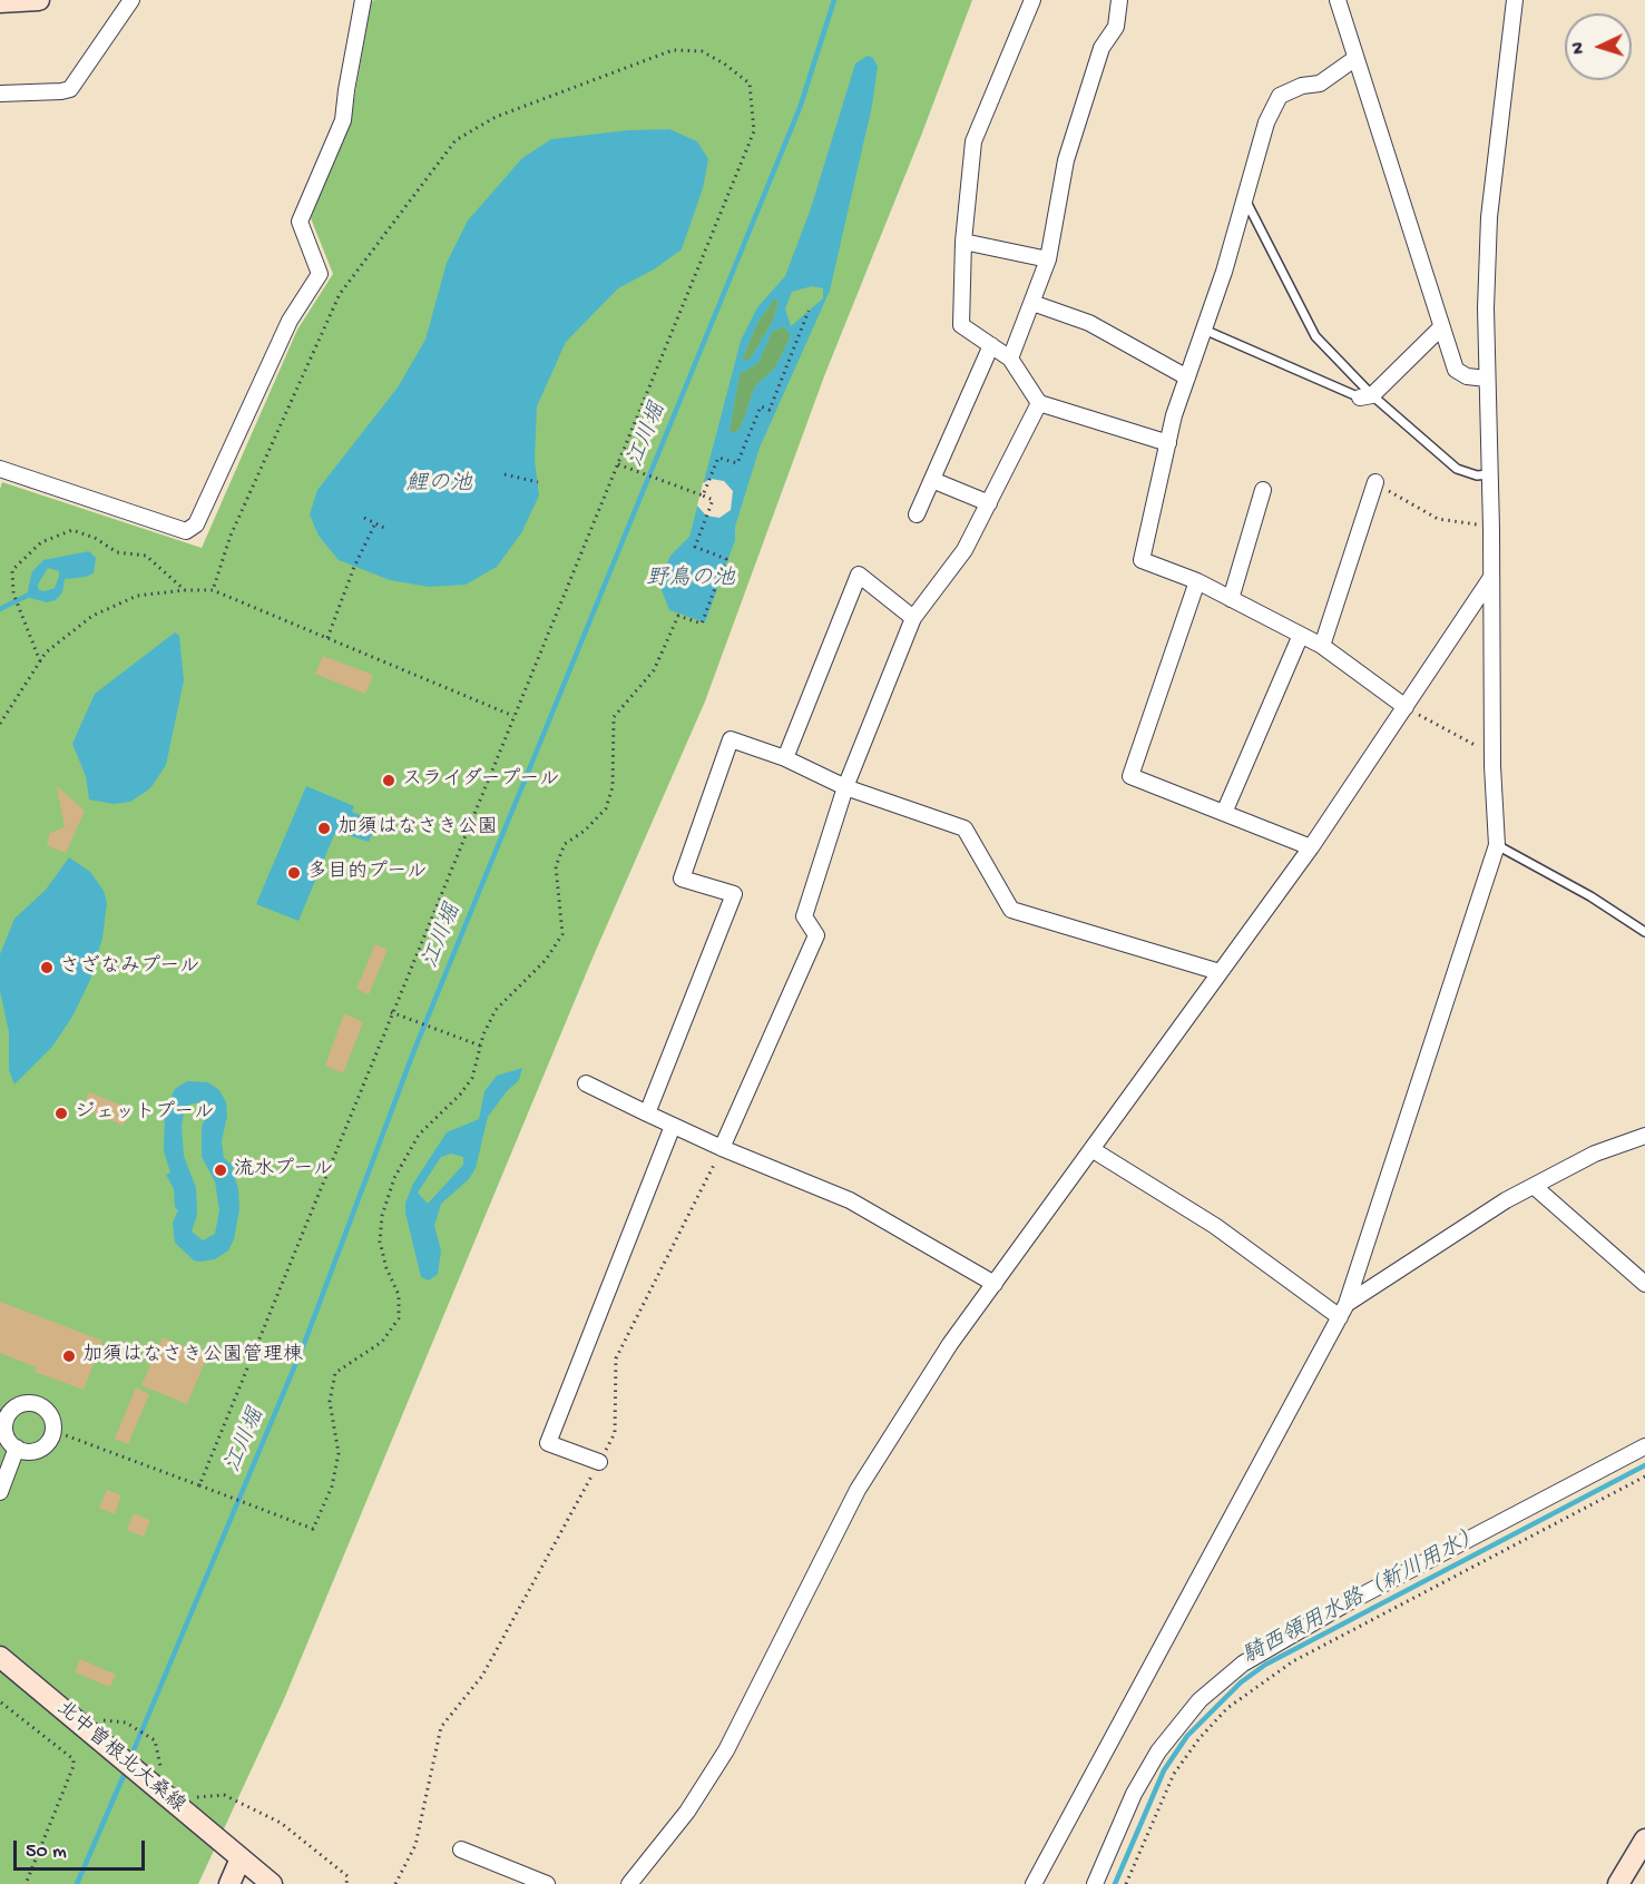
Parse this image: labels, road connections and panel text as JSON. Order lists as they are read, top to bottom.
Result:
{
  "streets": {
    "main road": ["北中曽根北大桑線"]
  },
  "water": [
    "江川堀",
    "鯉の池",
    "野鳥の池",
    "騎西領用水路（新川用水）"
  ],
  "places": [
    "スライダープール",
    "加須はなさき公園",
    "多目的プール",
    "さざなみプール",
    "ジェットプール",
    "流水プール",
    "加須はなさき公園管理棟"
  ],
  "scale_bar": "50 m",
  "north": "left"
}
